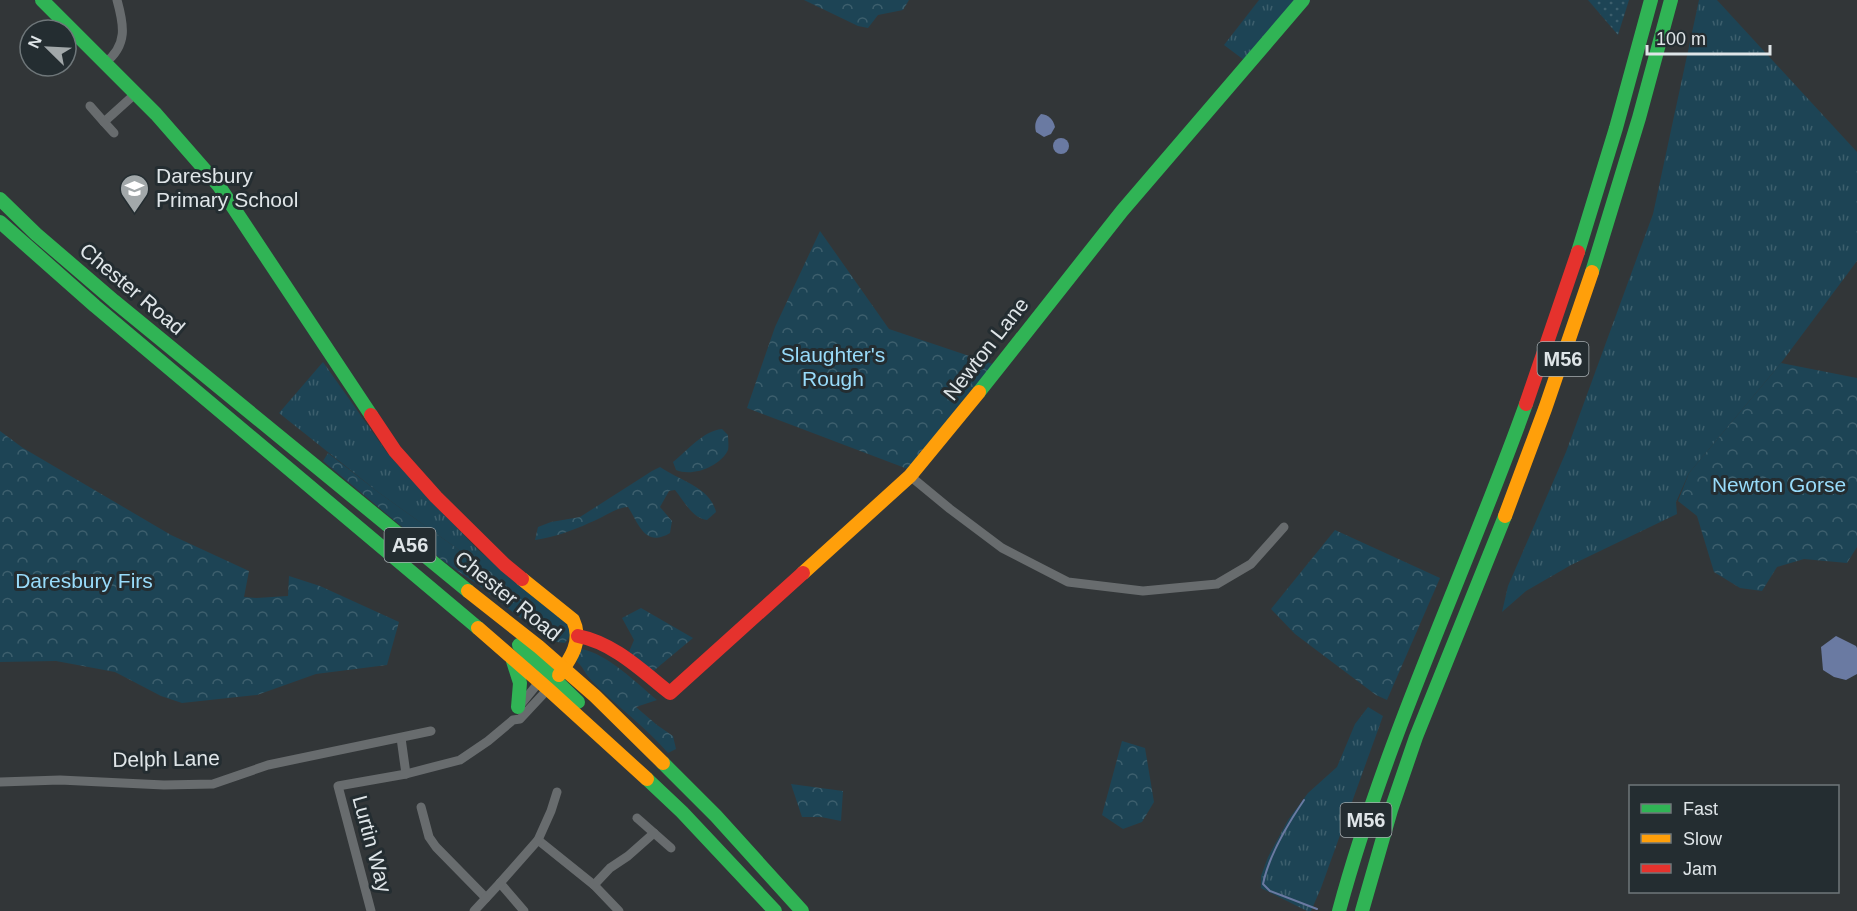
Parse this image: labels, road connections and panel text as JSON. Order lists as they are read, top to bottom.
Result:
{
  "streets": {
    "main road": [
      "Chester Road",
      "Newton Lane",
      "M56",
      "A56"
    ],
    "street": ["Delph Lane", "Lurtin Way"]
  },
  "crossings": [
    ["Chester Road", "Newton Lane"]
  ],
  "parks": ["Slaughter's Rough", "Newton Gorse", "Daresbury Firs"],
  "places": {
    "school or university": ["Daresbury Primary School"]
  },
  "legend": ["Fast", "Slow", "Jam"],
  "scale_bar": "100 m",
  "north": "top left"
}
